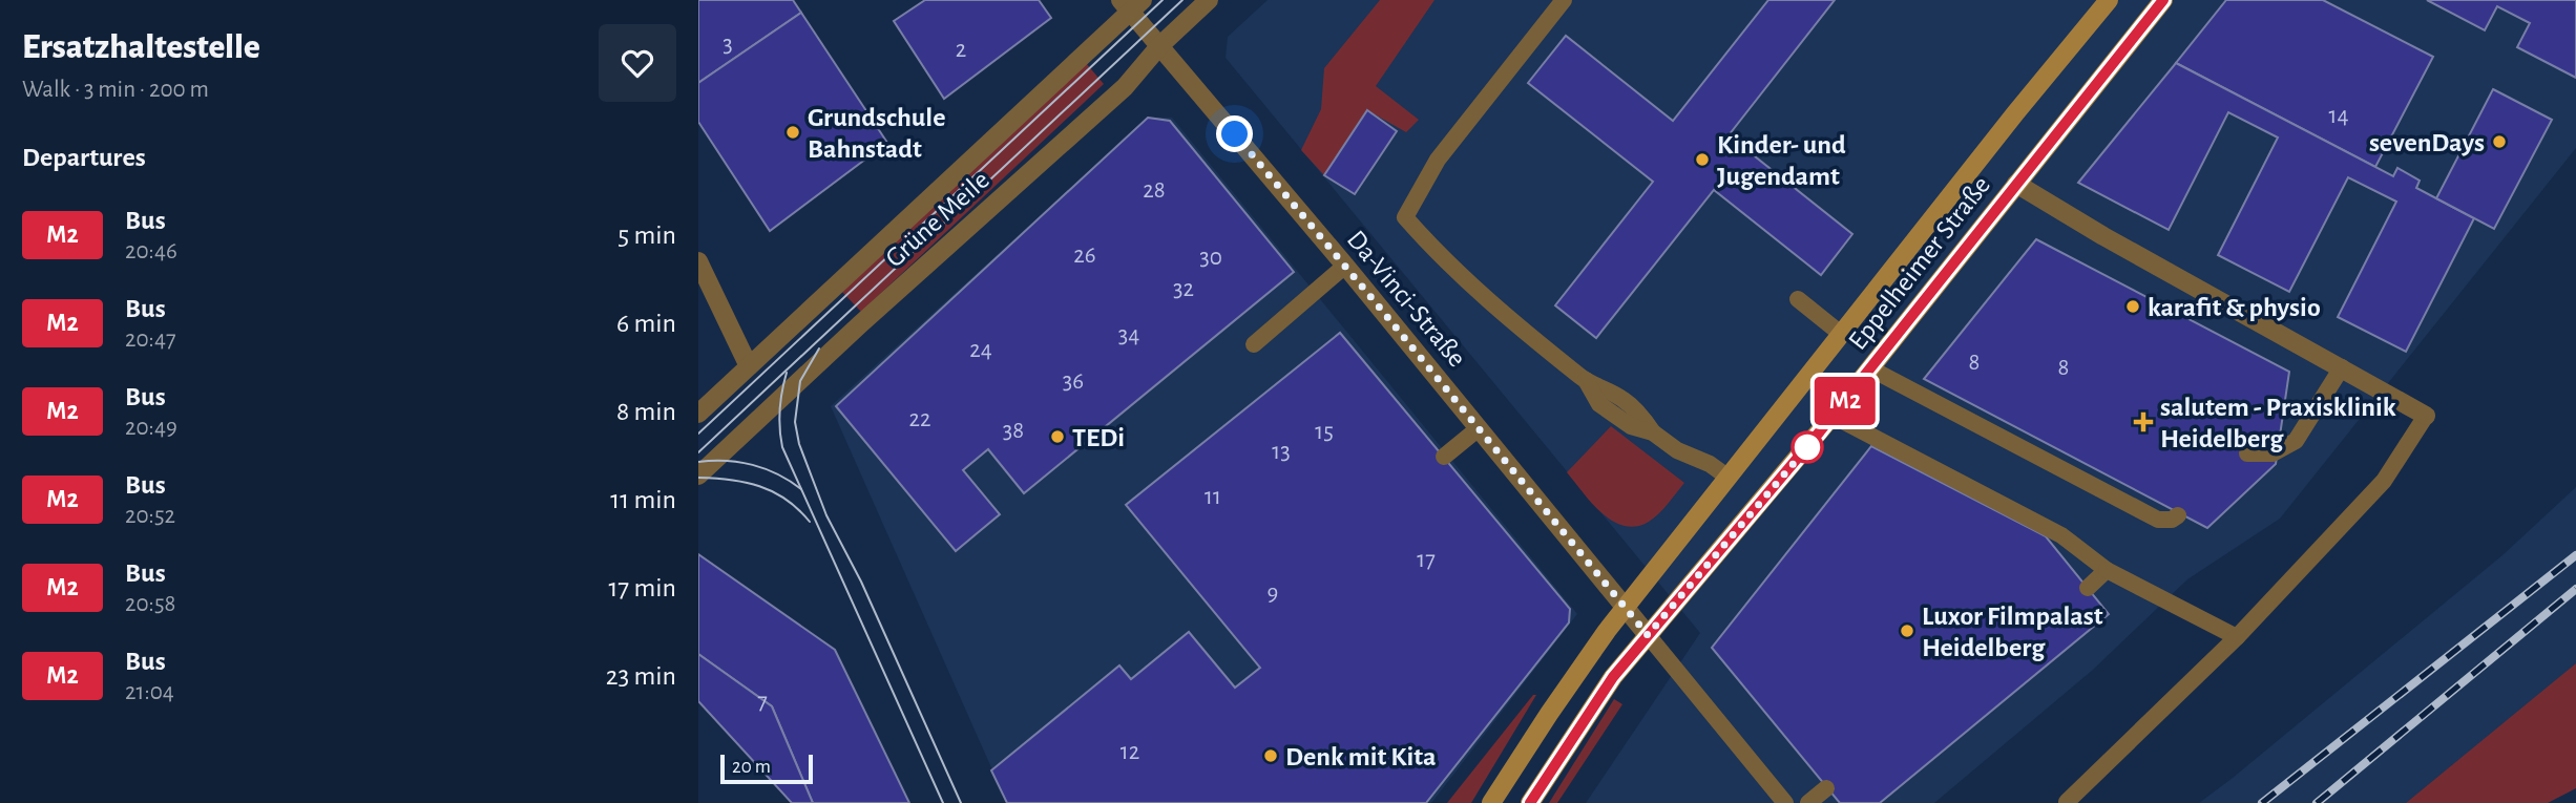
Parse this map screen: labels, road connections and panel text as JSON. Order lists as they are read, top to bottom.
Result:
{
  "streets": {
    "main road": ["Eppelheimer Straße"],
    "street": ["Grüne Meile", "Da-Vinci-Straße"]
  },
  "crossings": [
    ["Grüne Meile", "Da-Vinci-Straße"],
    ["Eppelheimer Straße", "Da-Vinci-Straße"]
  ],
  "places": {
    "other": [
      "Grundschule Bahnstadt",
      "sevenDays",
      "Kinder- und Jugendamt",
      "karafit & physio",
      "TEDi",
      "Luxor Filmpalast Heidelberg",
      "Denk mit Kita"
    ],
    "health": ["salutem - Praxisklinik Heidelberg"]
  },
  "lines": ["bus line M2"],
  "house_numbers": [
    "3",
    "2",
    "14",
    "28",
    "26",
    "30",
    "32",
    "34",
    "24",
    "8",
    "8",
    "36",
    "22",
    "38",
    "15",
    "13",
    "11",
    "17",
    "9",
    "7",
    "12"
  ],
  "scale_bar": "20 m",
  "page": {
    "heading": [
      ["Ersatzhaltestelle", "Walk · 3 min · 200 m"],
      "Departures"
    ],
    "on_map": "M2",
    "list": [
      {
        "mark": "M2",
        "name": "Bus",
        "note": "20:46",
        "value": "5 min"
      },
      {
        "mark": "M2",
        "name": "Bus",
        "note": "20:47",
        "value": "6 min"
      },
      {
        "mark": "M2",
        "name": "Bus",
        "note": "20:49",
        "value": "8 min"
      },
      {
        "mark": "M2",
        "name": "Bus",
        "note": "20:52",
        "value": "11 min"
      },
      {
        "mark": "M2",
        "name": "Bus",
        "note": "20:58",
        "value": "17 min"
      },
      {
        "mark": "M2",
        "name": "Bus",
        "note": "21:04",
        "value": "23 min"
      }
    ],
    "scale": "20 m"
  }
}
